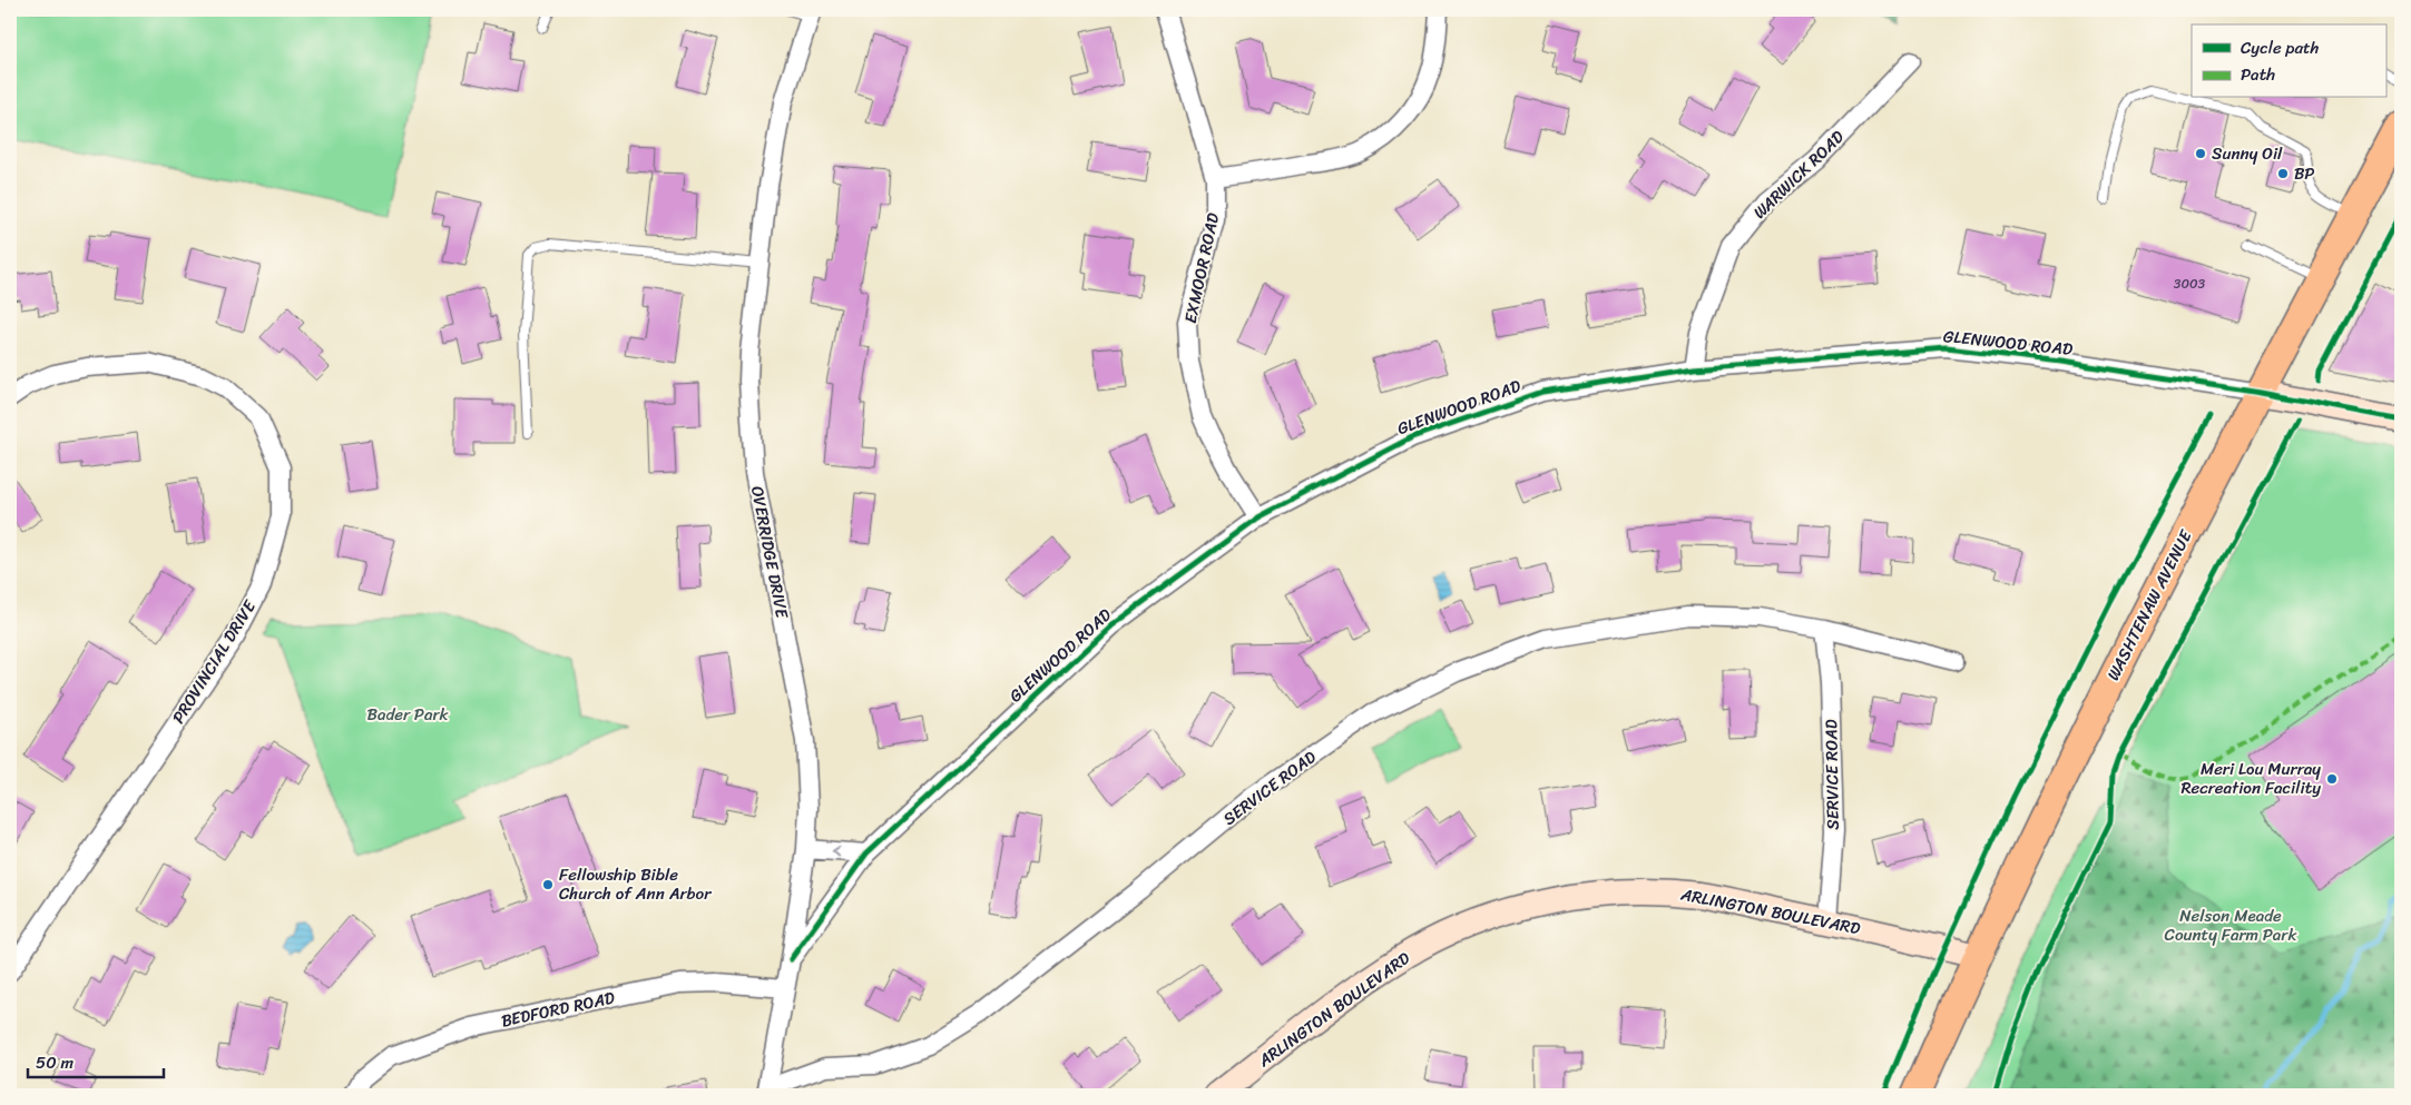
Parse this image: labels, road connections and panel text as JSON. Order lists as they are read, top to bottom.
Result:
{
  "streets": {
    "main road": ["WASHTENAW AVENUE"],
    "street": [
      "WARWICK ROAD",
      "EXMOOR ROAD",
      "GLENWOOD ROAD",
      "OVERRIDGE DRIVE",
      "PROVINCIAL DRIVE",
      "SERVICE ROAD",
      "ARLINGTON BOULEVARD",
      "BEDFORD ROAD"
    ]
  },
  "crossings": [
    ["WARWICK ROAD", "GLENWOOD ROAD"],
    ["EXMOOR ROAD", "GLENWOOD ROAD"],
    ["GLENWOOD ROAD", "OVERRIDGE DRIVE"],
    ["GLENWOOD ROAD", "WASHTENAW AVENUE"],
    ["OVERRIDGE DRIVE", "SERVICE ROAD"],
    ["OVERRIDGE DRIVE", "BEDFORD ROAD"],
    ["WASHTENAW AVENUE", "ARLINGTON BOULEVARD"],
    ["SERVICE ROAD", "ARLINGTON BOULEVARD"]
  ],
  "parks": ["Bader Park", "Nelson Meade County Farm Park"],
  "places": [
    "Sunny Oil",
    "BP",
    "Meri Lou Murray Recreation Facility",
    "Fellowship Bible Church of Ann Arbor"
  ],
  "house_numbers": ["3003"],
  "legend": ["Cycle path", "Path"],
  "scale_bar": "50 m"
}
